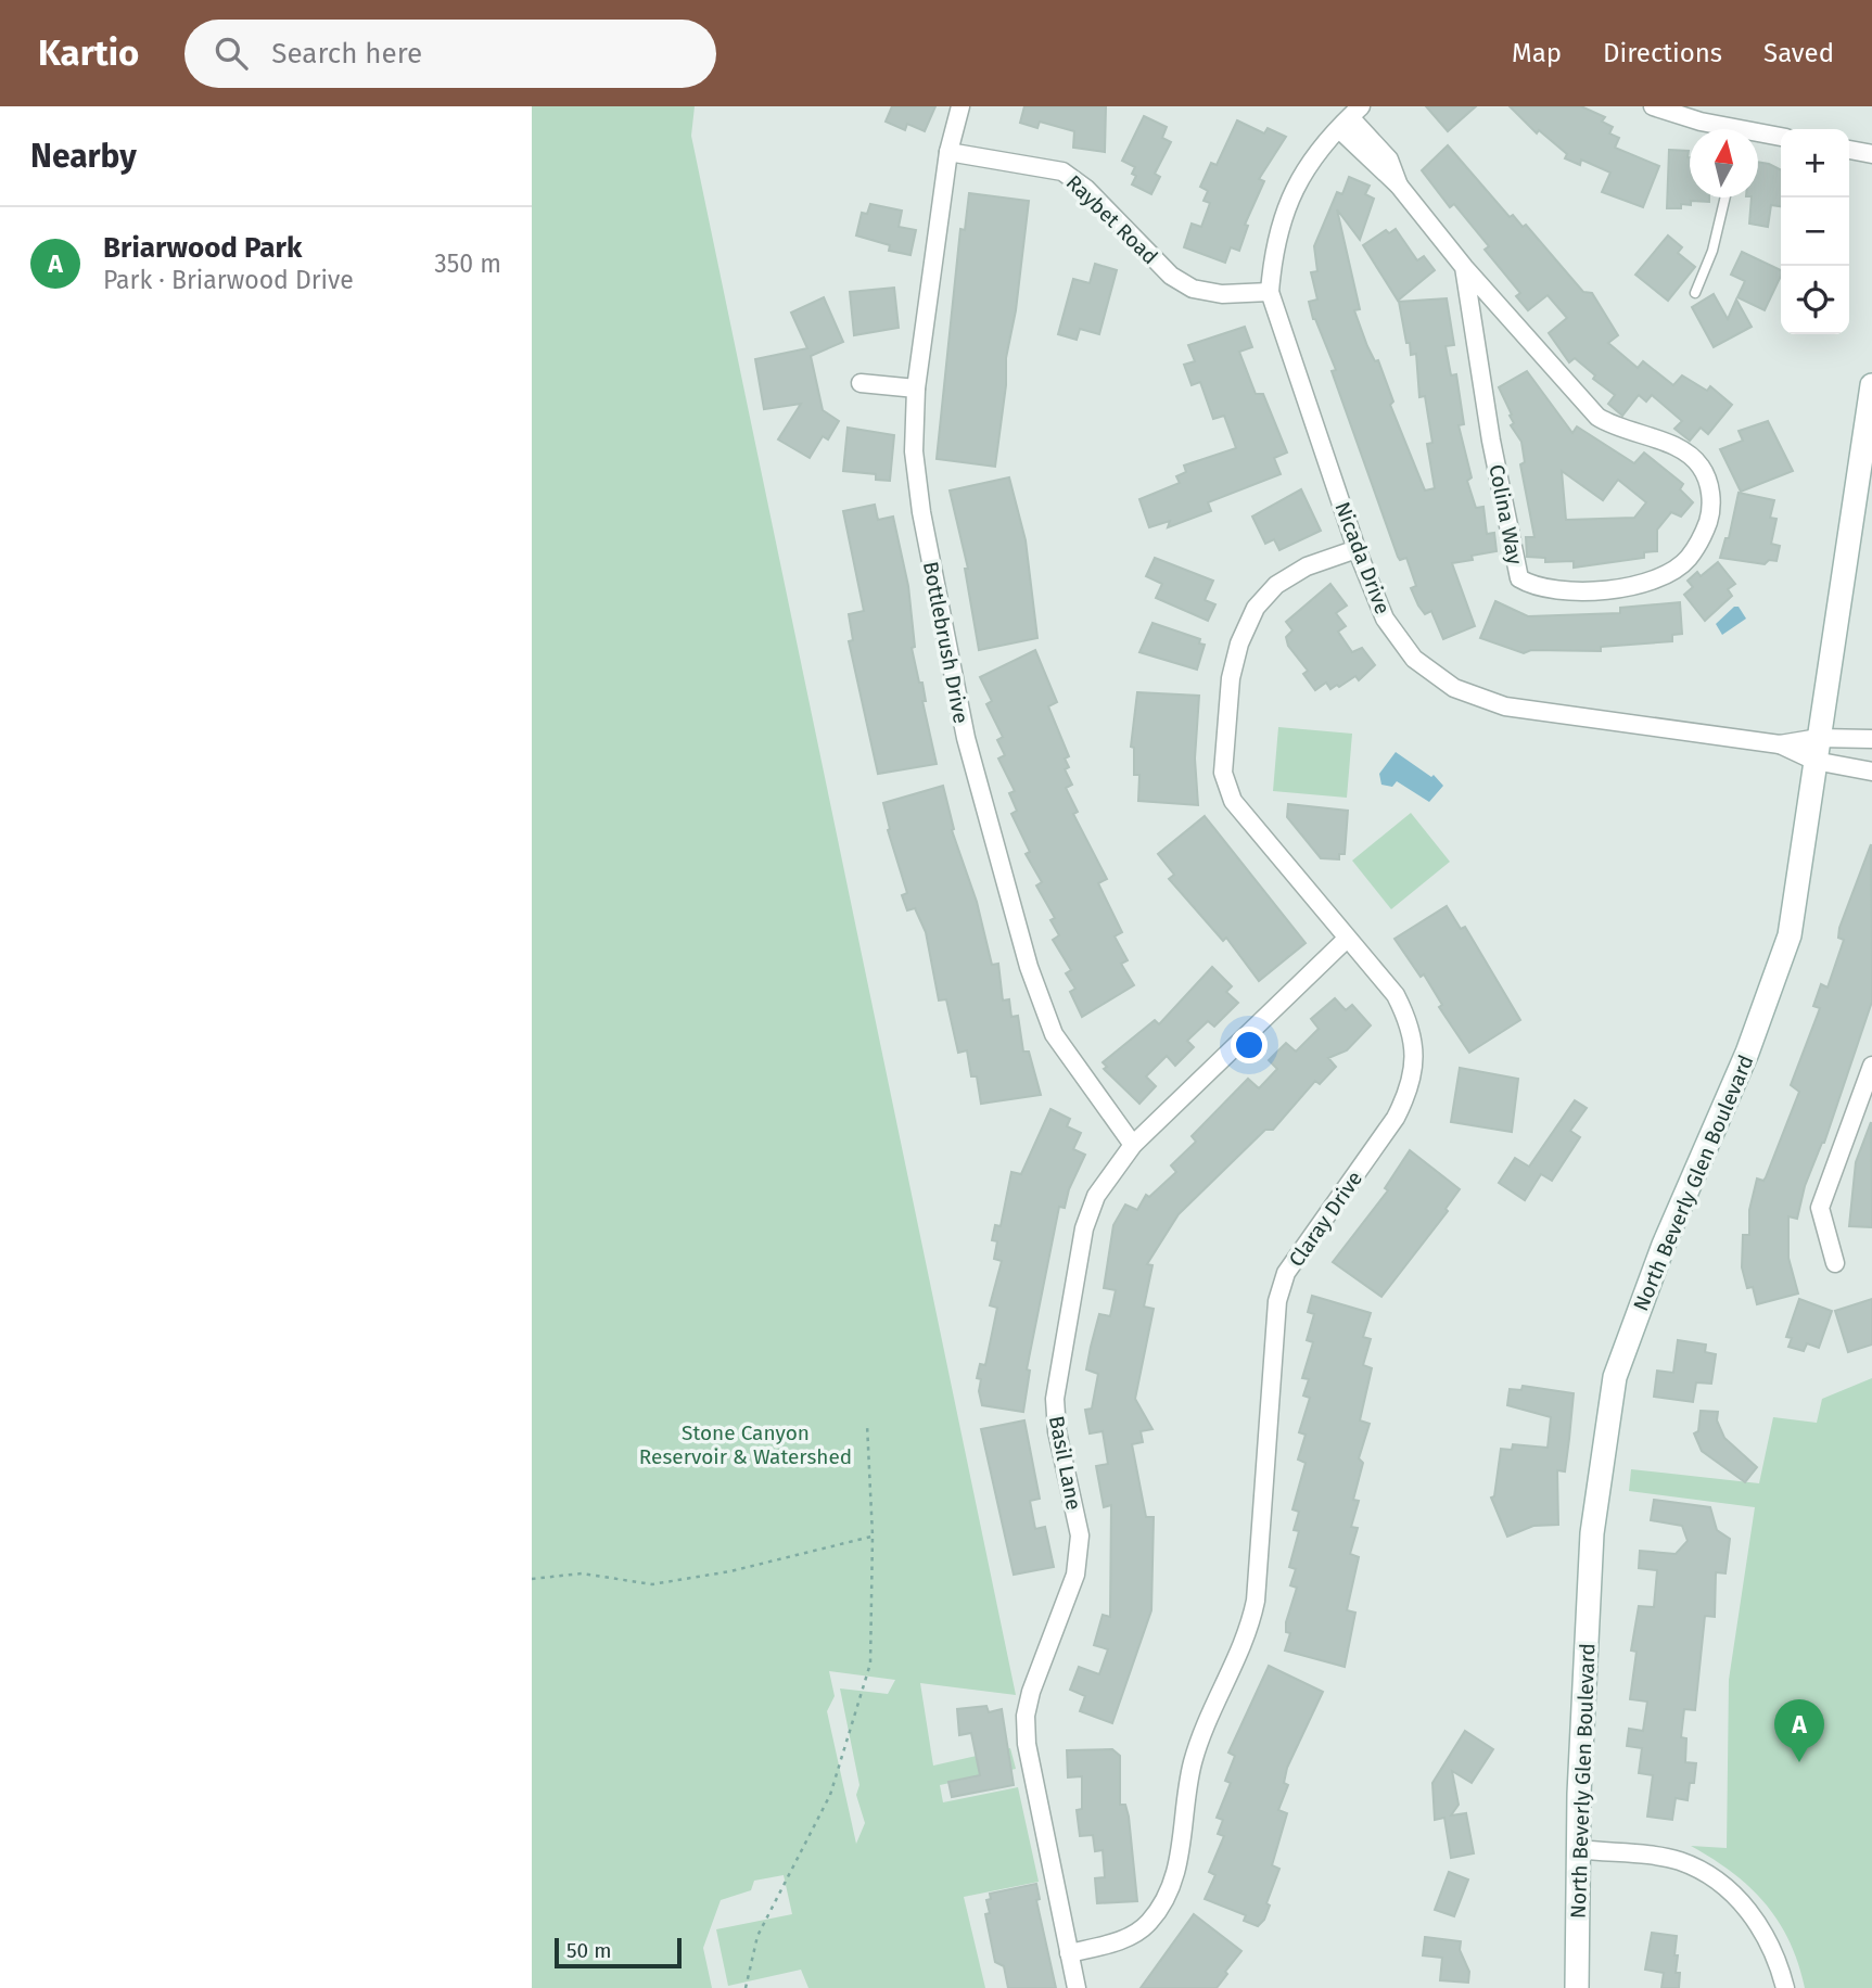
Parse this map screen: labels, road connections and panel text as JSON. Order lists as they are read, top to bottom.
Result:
{
  "streets": {
    "main road": ["North Beverly Glen Boulevard"],
    "street": [
      "Raybet Road",
      "Colina Way",
      "Nicada Drive",
      "Bottlebrush Drive",
      "Claray Drive",
      "Basil Lane"
    ]
  },
  "crossings": [
    ["Raybet Road", "Nicada Drive"],
    ["Raybet Road", "Bottlebrush Drive"],
    ["Colina Way", "Nicada Drive"],
    ["Nicada Drive", "North Beverly Glen Boulevard"],
    ["Nicada Drive", "Claray Drive"],
    ["Bottlebrush Drive", "Basil Lane"],
    ["Claray Drive", "Basil Lane"]
  ],
  "parks": ["Stone Canyon Reservoir & Watershed"],
  "scale_bar": "50 m",
  "north": "top",
  "page": {
    "header": "Kartio",
    "search": "Search here",
    "nav": ["Map", "Directions", "Saved"],
    "heading": "Nearby",
    "map_buttons": ["+", "−"],
    "list": [
      {
        "mark": "A",
        "name": "Briarwood Park",
        "note": "Park · Briarwood Drive",
        "value": "350 m"
      }
    ],
    "pins": "A",
    "scale": "50 m"
  }
}
